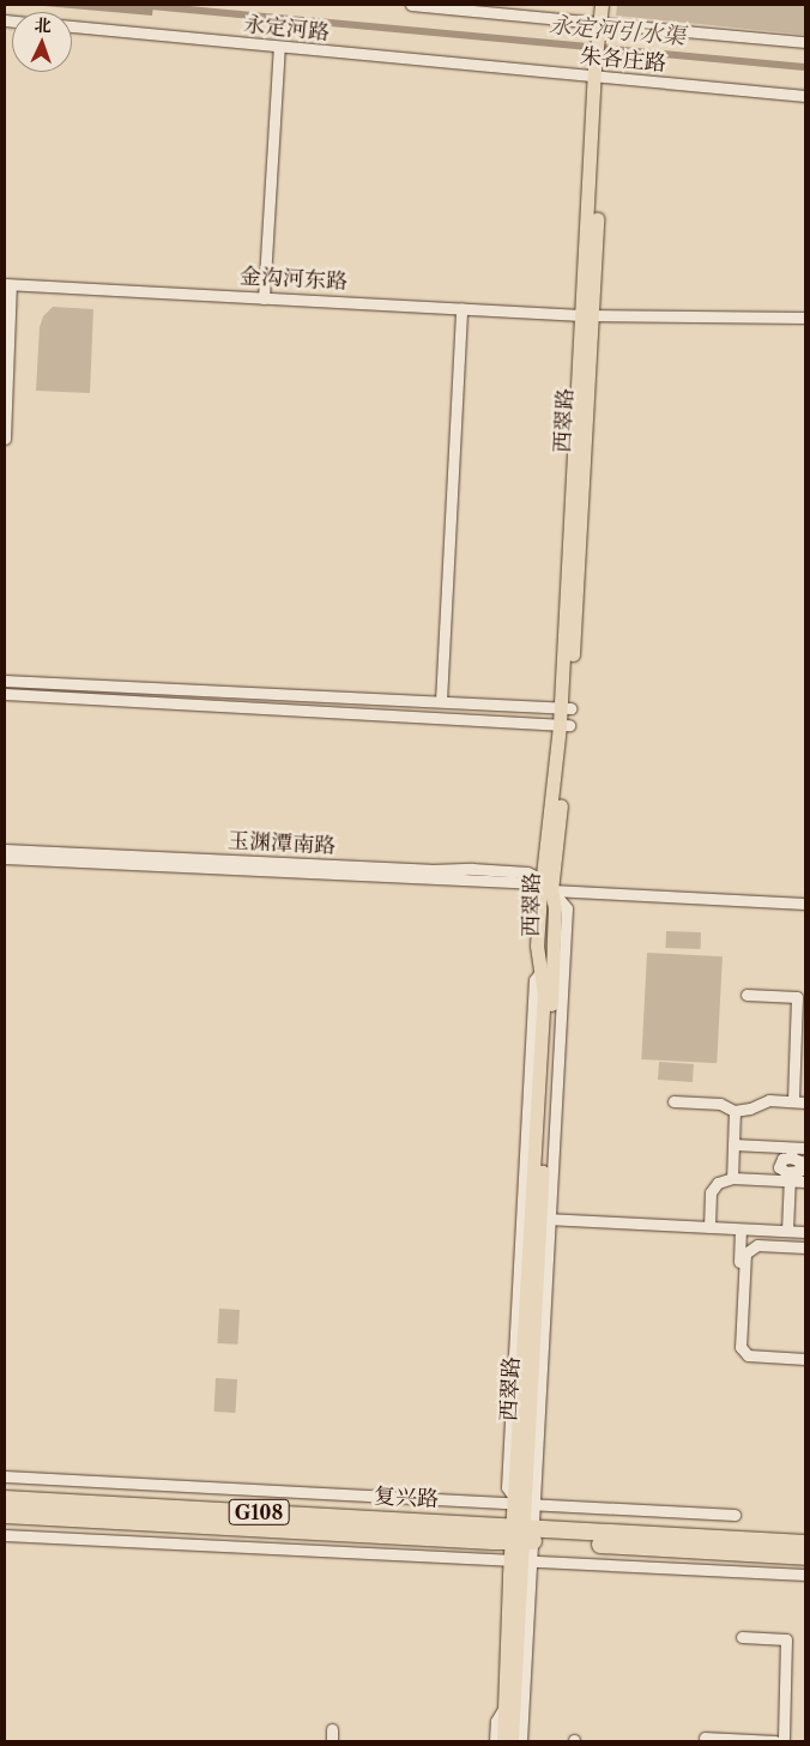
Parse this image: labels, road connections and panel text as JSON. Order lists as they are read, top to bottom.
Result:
{
  "streets": {
    "highway": ["复兴路", "G108"],
    "main road": ["西翠路"],
    "street": [
      "永定河路",
      "朱各庄路",
      "金沟河东路",
      "玉渊潭南路"
    ]
  },
  "crossings": [
    ["永定河路", "朱各庄路"],
    ["朱各庄路", "西翠路"],
    ["金沟河东路", "西翠路"],
    ["西翠路", "玉渊潭南路"],
    ["西翠路", "复兴路"]
  ],
  "water": ["永定河引水渠"],
  "north": "top"
}
